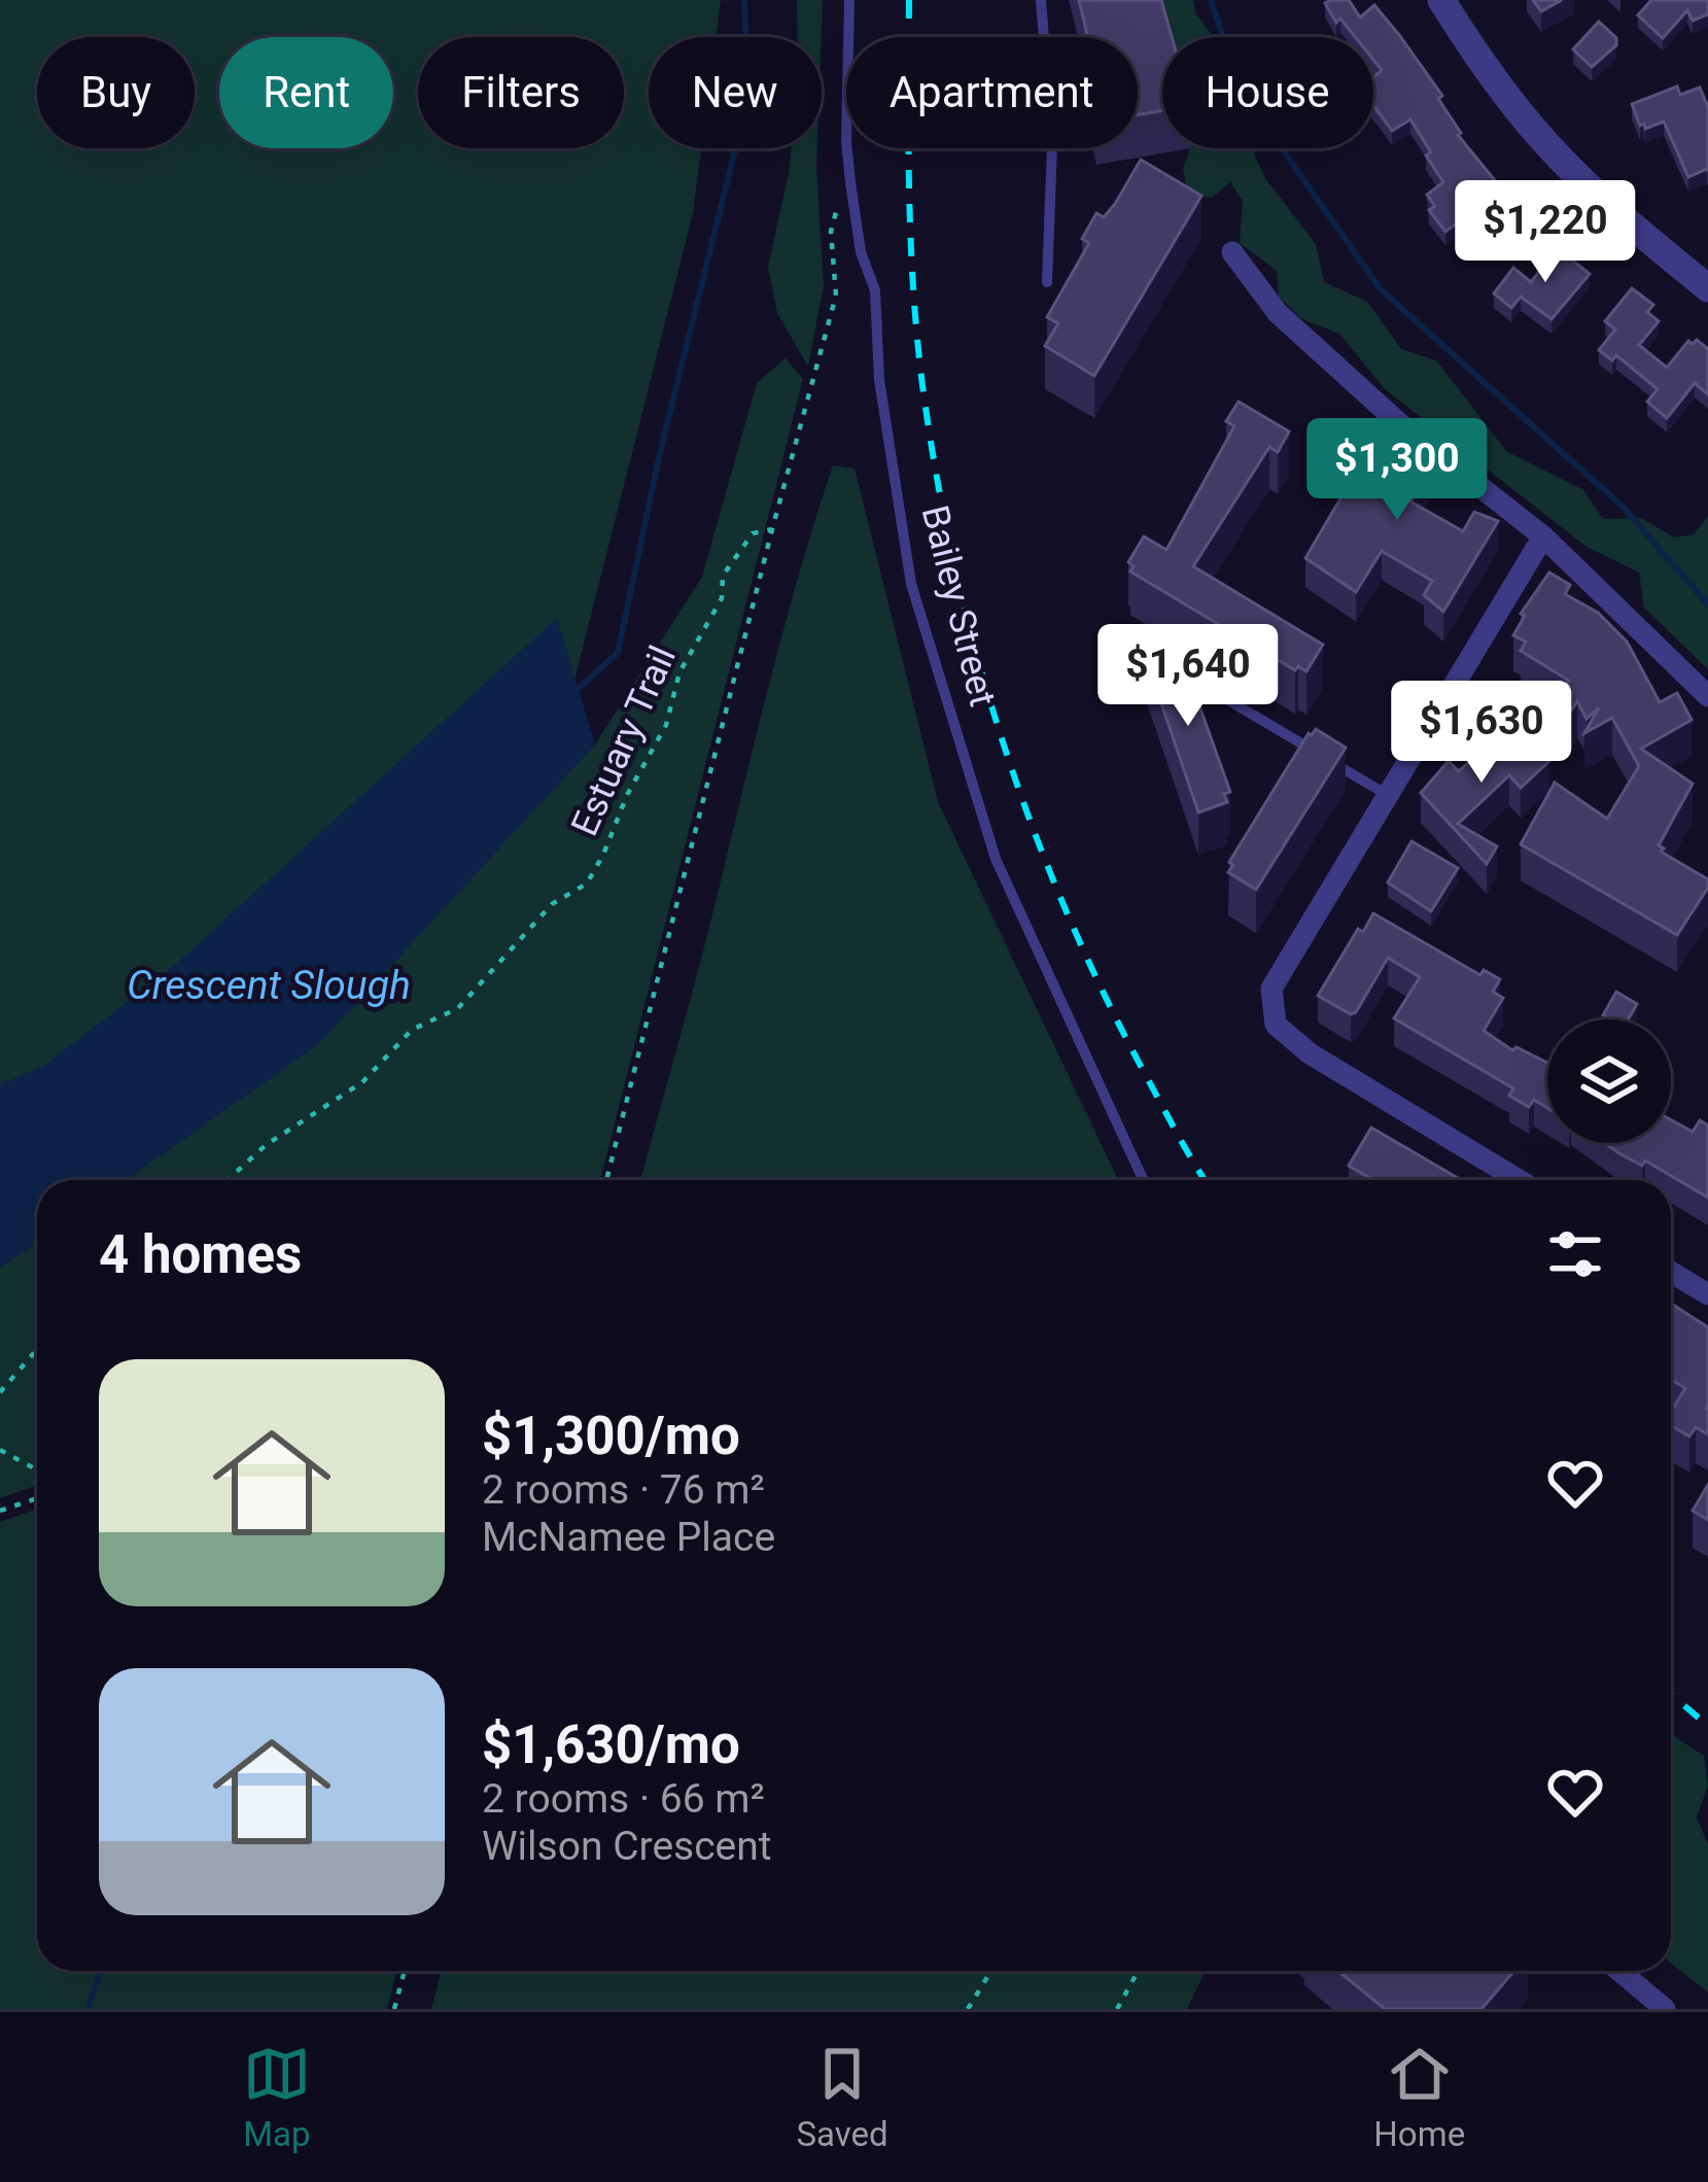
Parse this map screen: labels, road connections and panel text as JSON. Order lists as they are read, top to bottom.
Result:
{
  "streets": {
    "lane": ["Bailey Street"],
    "path": ["Estuary Trail"]
  },
  "water": ["Crescent Slough"],
  "page": {
    "chip": [
      "Buy",
      "Rent",
      "Filters",
      "New",
      "Apartment",
      "House"
    ],
    "price": [
      "$1,220",
      "$1,300",
      "$1,640",
      "$1,630"
    ],
    "heading": "4 homes",
    "list": [
      {
        "name": "$1,300/mo",
        "note": "2 rooms · 76 m² · McNamee Place"
      },
      {
        "name": "$1,630/mo",
        "note": "2 rooms · 66 m² · Wilson Crescent"
      }
    ],
    "tabs": ["Map", "Saved", "Home"]
  }
}
